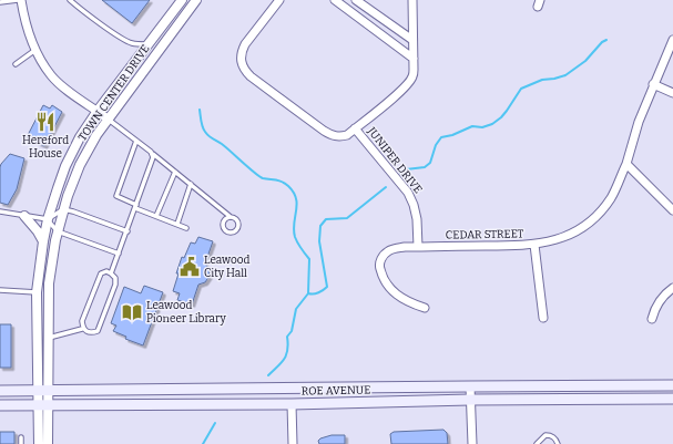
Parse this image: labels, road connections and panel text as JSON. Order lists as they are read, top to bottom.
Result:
{
  "streets": {
    "main road": ["ROE AVENUE"],
    "street": ["TOWN CENTER DRIVE", "JUNIPER DRIVE", "CEDAR STREET"]
  },
  "crossings": [
    ["TOWN CENTER DRIVE", "ROE AVENUE"],
    ["JUNIPER DRIVE", "CEDAR STREET"]
  ],
  "places": {
    "restaurant": ["Hereford House"],
    "public building": ["Leawood City Hall"],
    "library": ["Leawood Pioneer Library"]
  }
}
